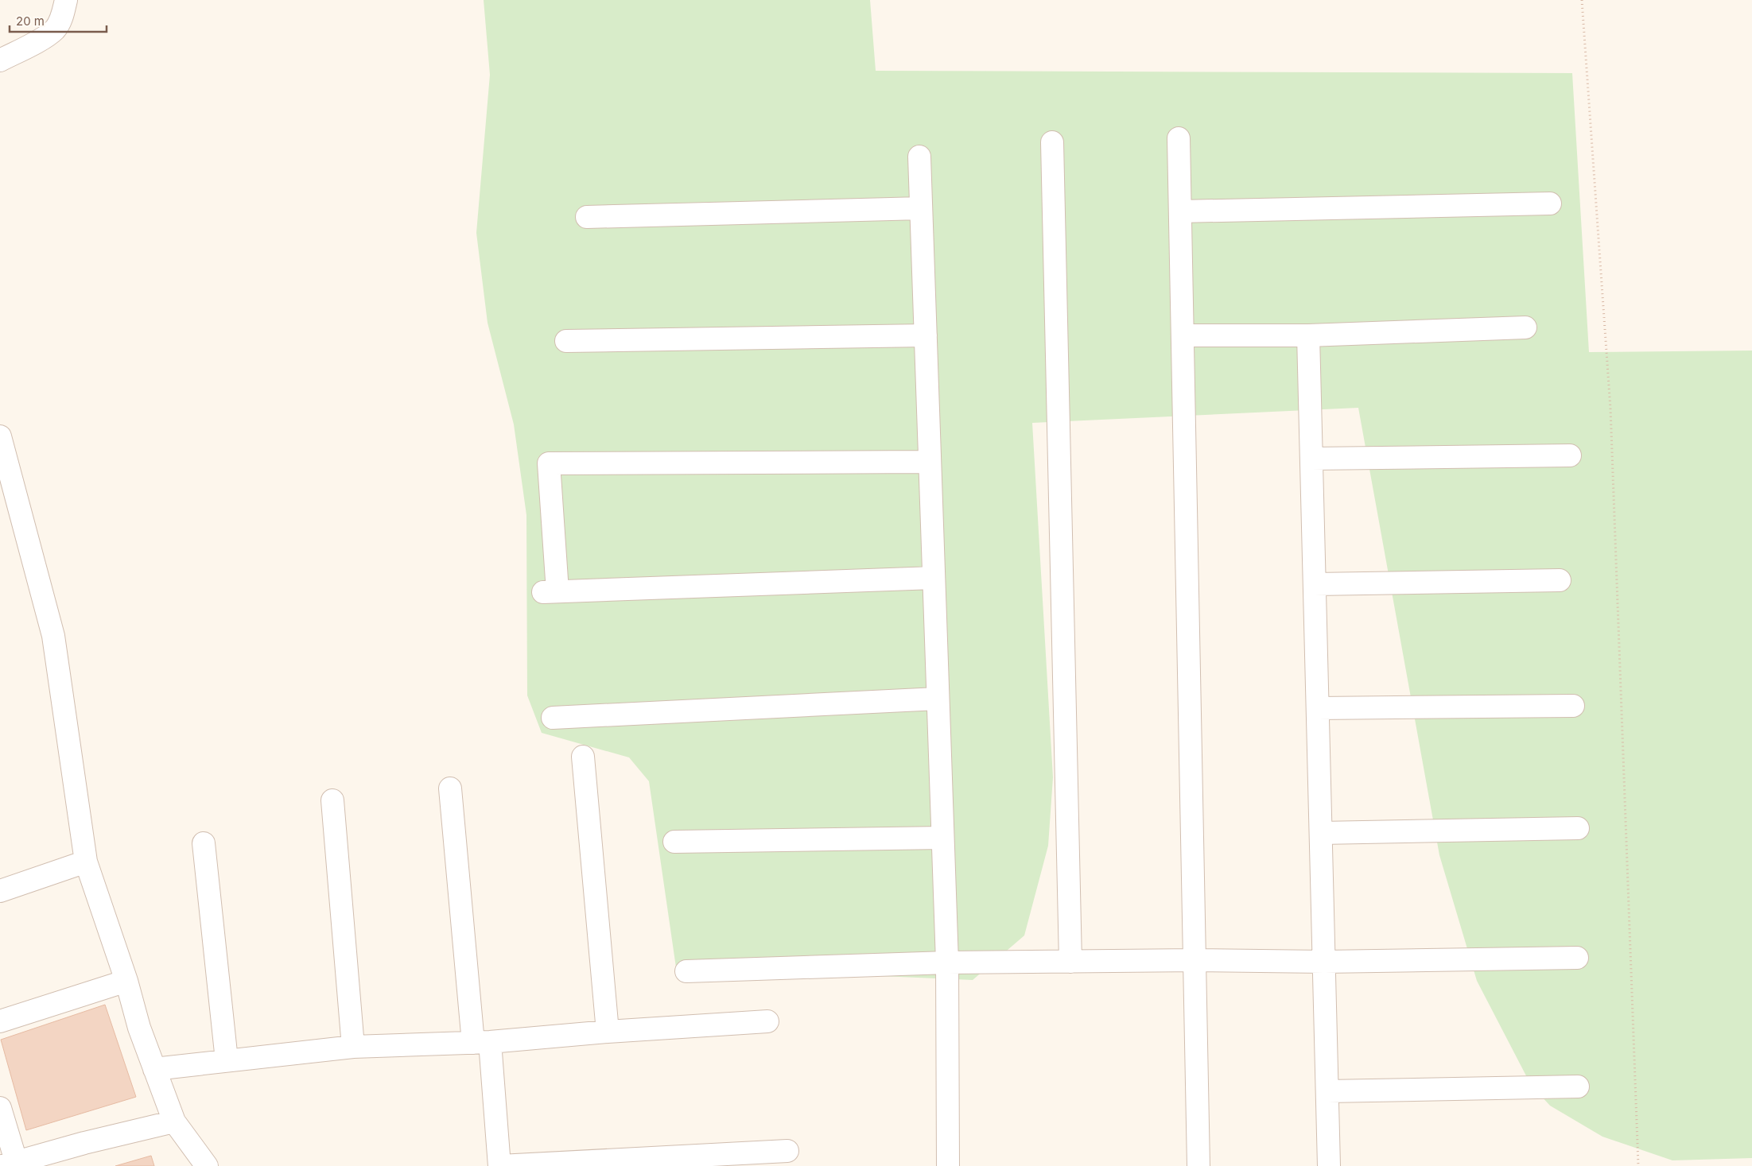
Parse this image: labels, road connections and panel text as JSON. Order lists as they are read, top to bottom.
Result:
{
  "scale_bar": "20 m"
}
